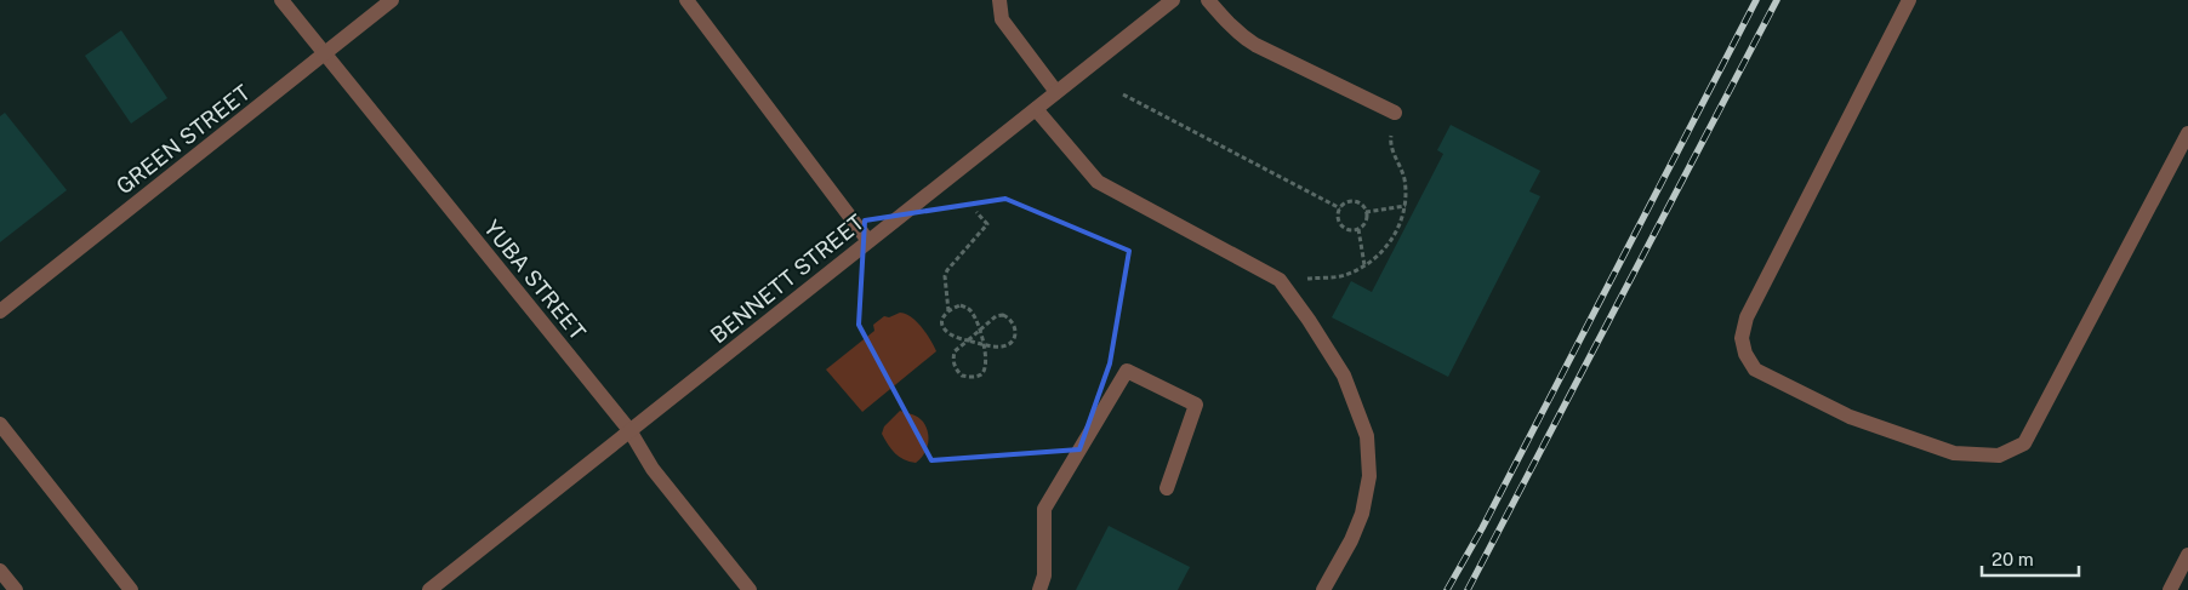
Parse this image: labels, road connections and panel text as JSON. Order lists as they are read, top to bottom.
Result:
{
  "streets": {
    "street": ["GREEN STREET", "BENNETT STREET", "YUBA STREET"]
  },
  "crossings": [
    ["GREEN STREET", "YUBA STREET"],
    ["BENNETT STREET", "YUBA STREET"]
  ],
  "scale_bar": "20 m"
}
